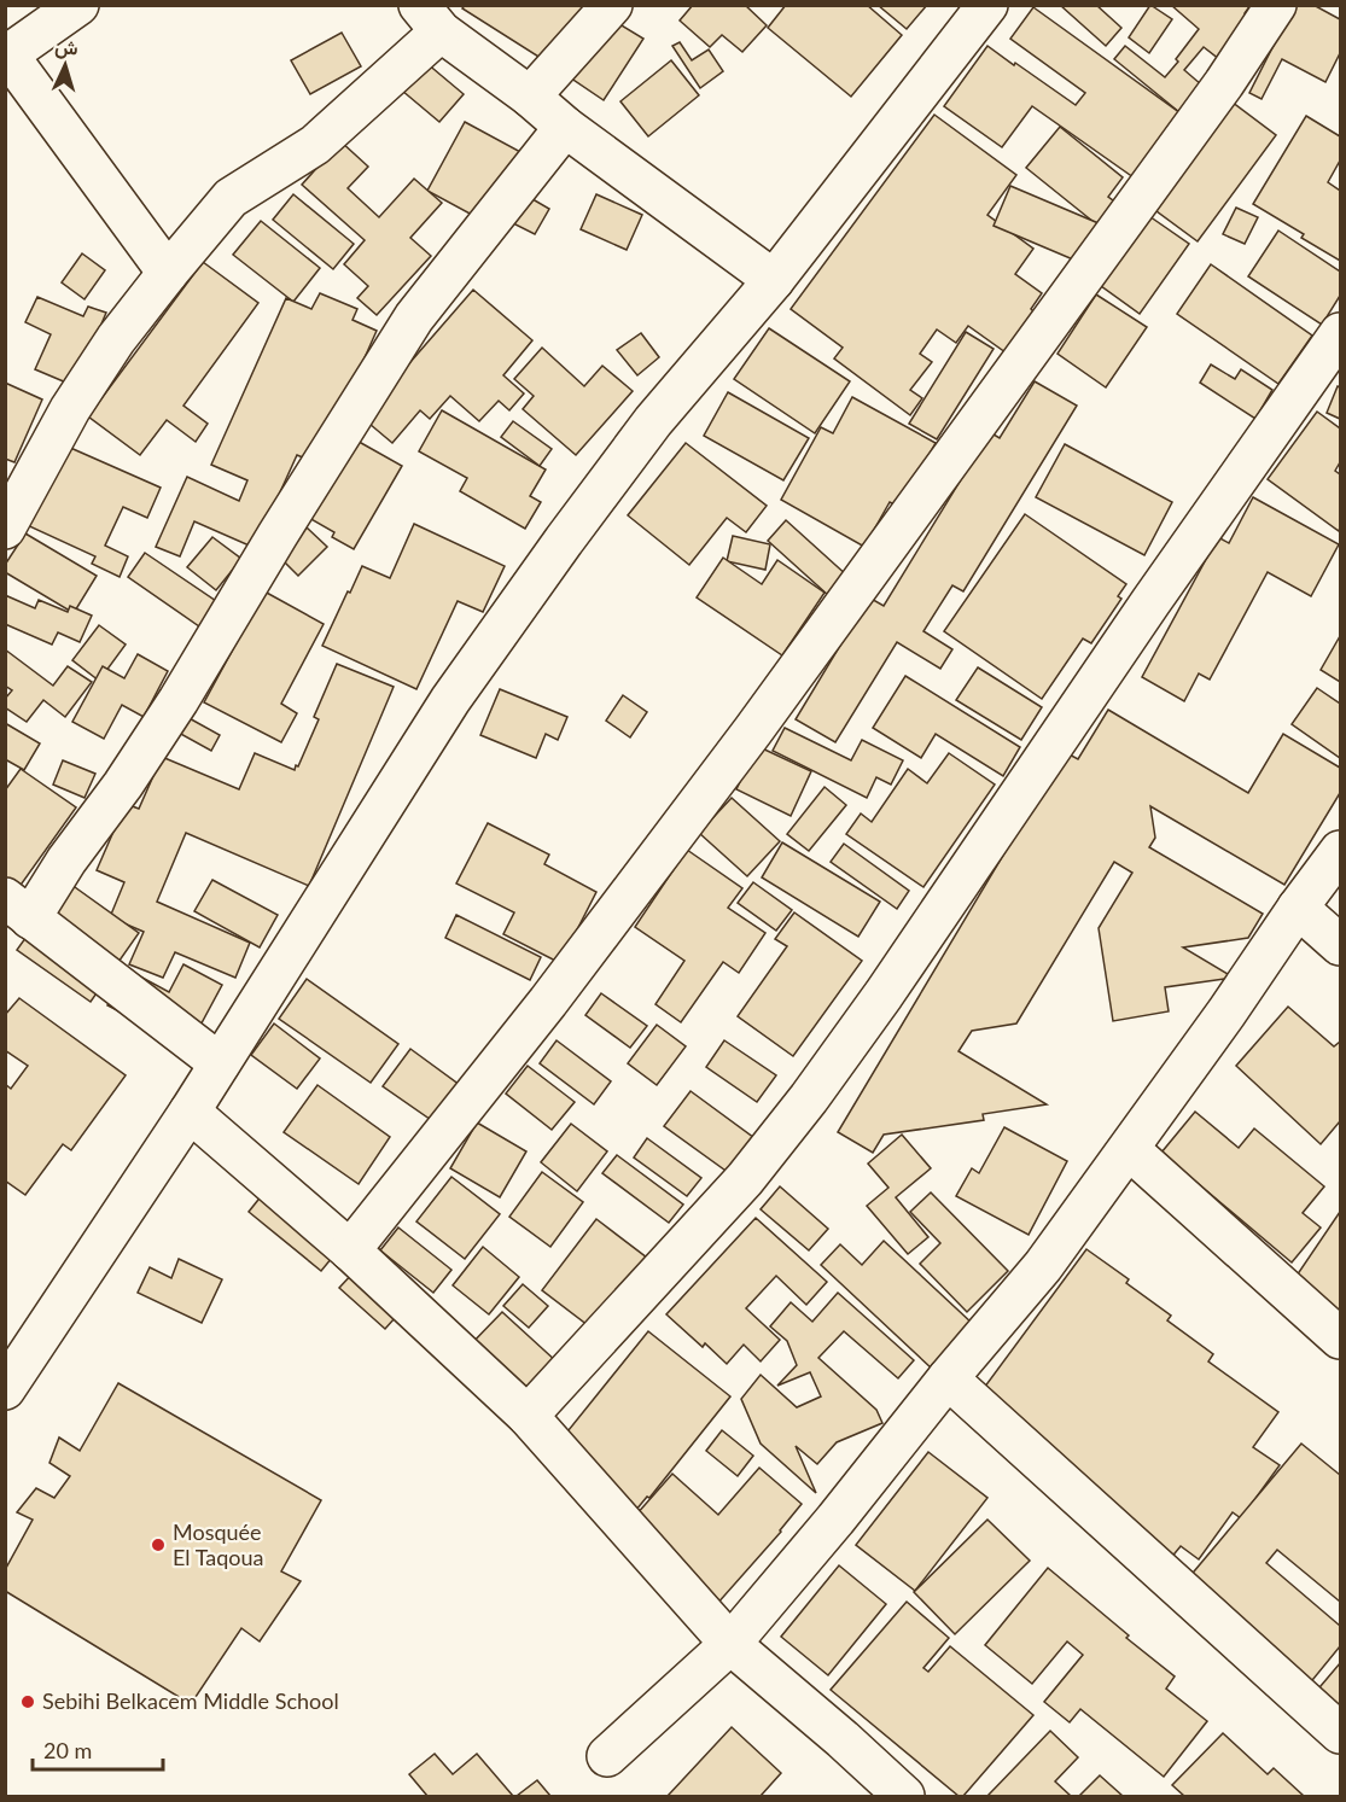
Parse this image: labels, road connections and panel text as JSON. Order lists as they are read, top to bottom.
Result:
{
  "places": ["Mosquée El Taqoua", "Sebihi Belkacem Middle School"],
  "scale_bar": "20 m",
  "north": "top"
}
